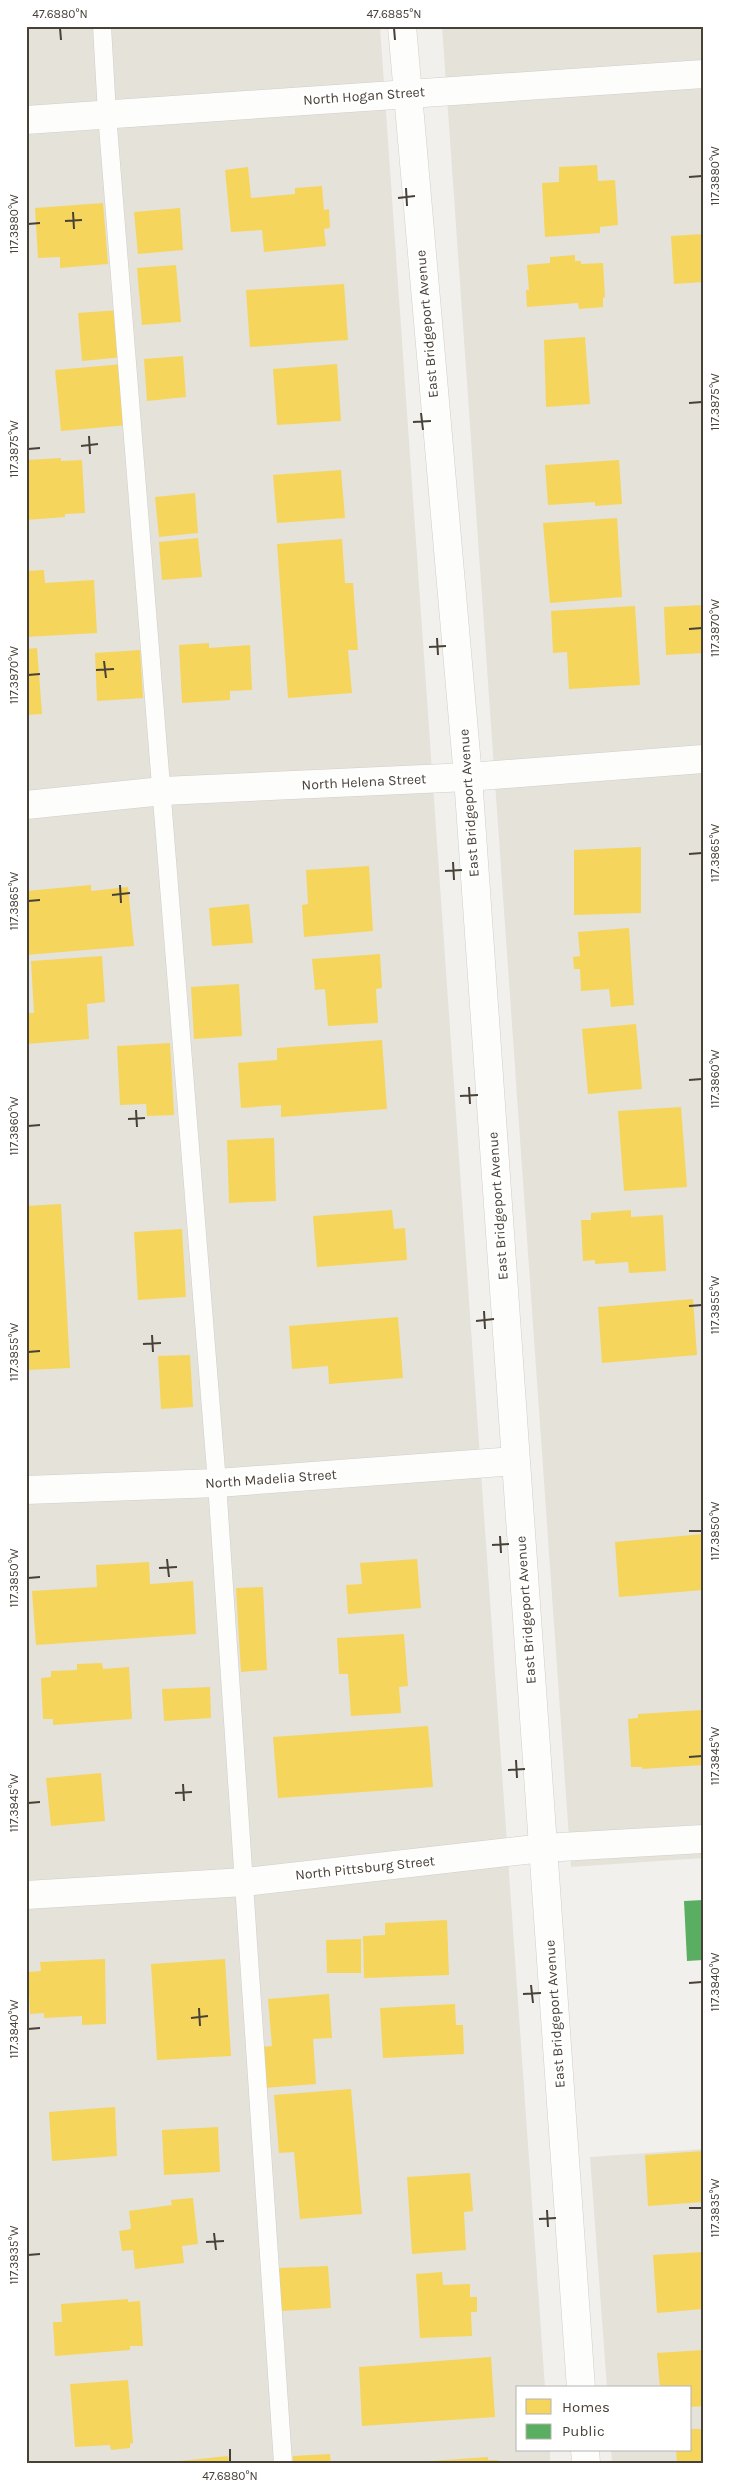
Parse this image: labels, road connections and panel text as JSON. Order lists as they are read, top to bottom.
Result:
{
  "streets": {
    "street": [
      "North Hogan Street",
      "East Bridgeport Avenue",
      "North Helena Street",
      "North Madelia Street",
      "North Pittsburg Street"
    ]
  },
  "crossings": [
    ["North Hogan Street", "East Bridgeport Avenue"],
    ["East Bridgeport Avenue", "North Helena Street"],
    ["East Bridgeport Avenue", "North Madelia Street"],
    ["East Bridgeport Avenue", "North Pittsburg Street"]
  ],
  "legend": ["Homes", "Public"],
  "coordinates": [
    "47.6880°N",
    "47.6885°N",
    "117.3880°W",
    "117.3875°W",
    "117.3870°W",
    "117.3865°W",
    "117.3860°W",
    "117.3855°W",
    "117.3850°W",
    "117.3845°W",
    "117.3840°W",
    "117.3835°W"
  ]
}
